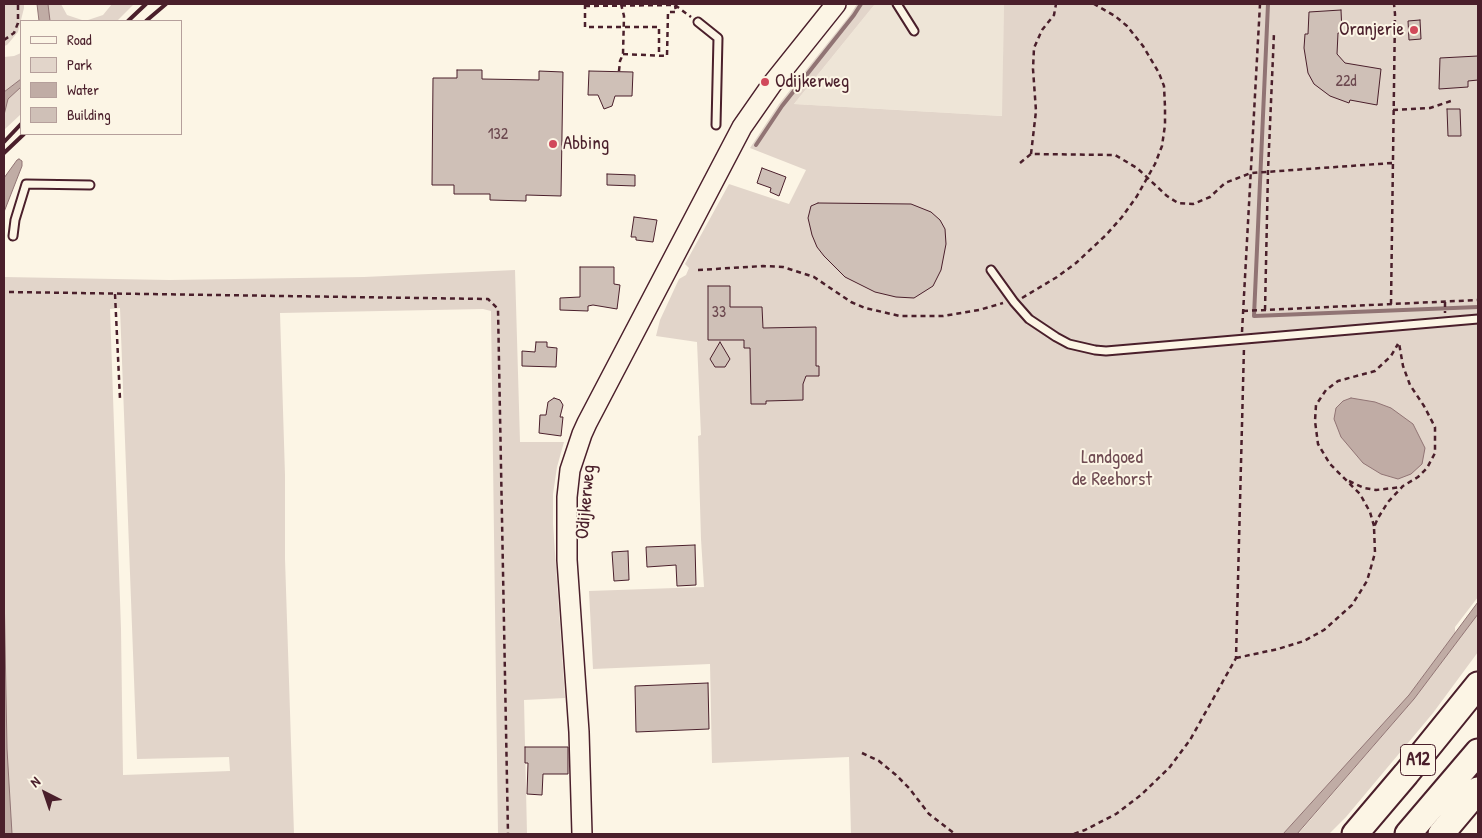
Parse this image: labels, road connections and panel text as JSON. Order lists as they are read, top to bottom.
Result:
{
  "streets": {
    "highway": ["A12"],
    "street": ["Odijkerweg"]
  },
  "parks": ["Landgoed de Reehorst"],
  "places": ["Oranjerie", "Odijkerweg", "Abbing"],
  "house_numbers": ["22d", "132", "33"],
  "legend": [
    "Road",
    "Park",
    "Water",
    "Building"
  ],
  "north": "top left"
}
